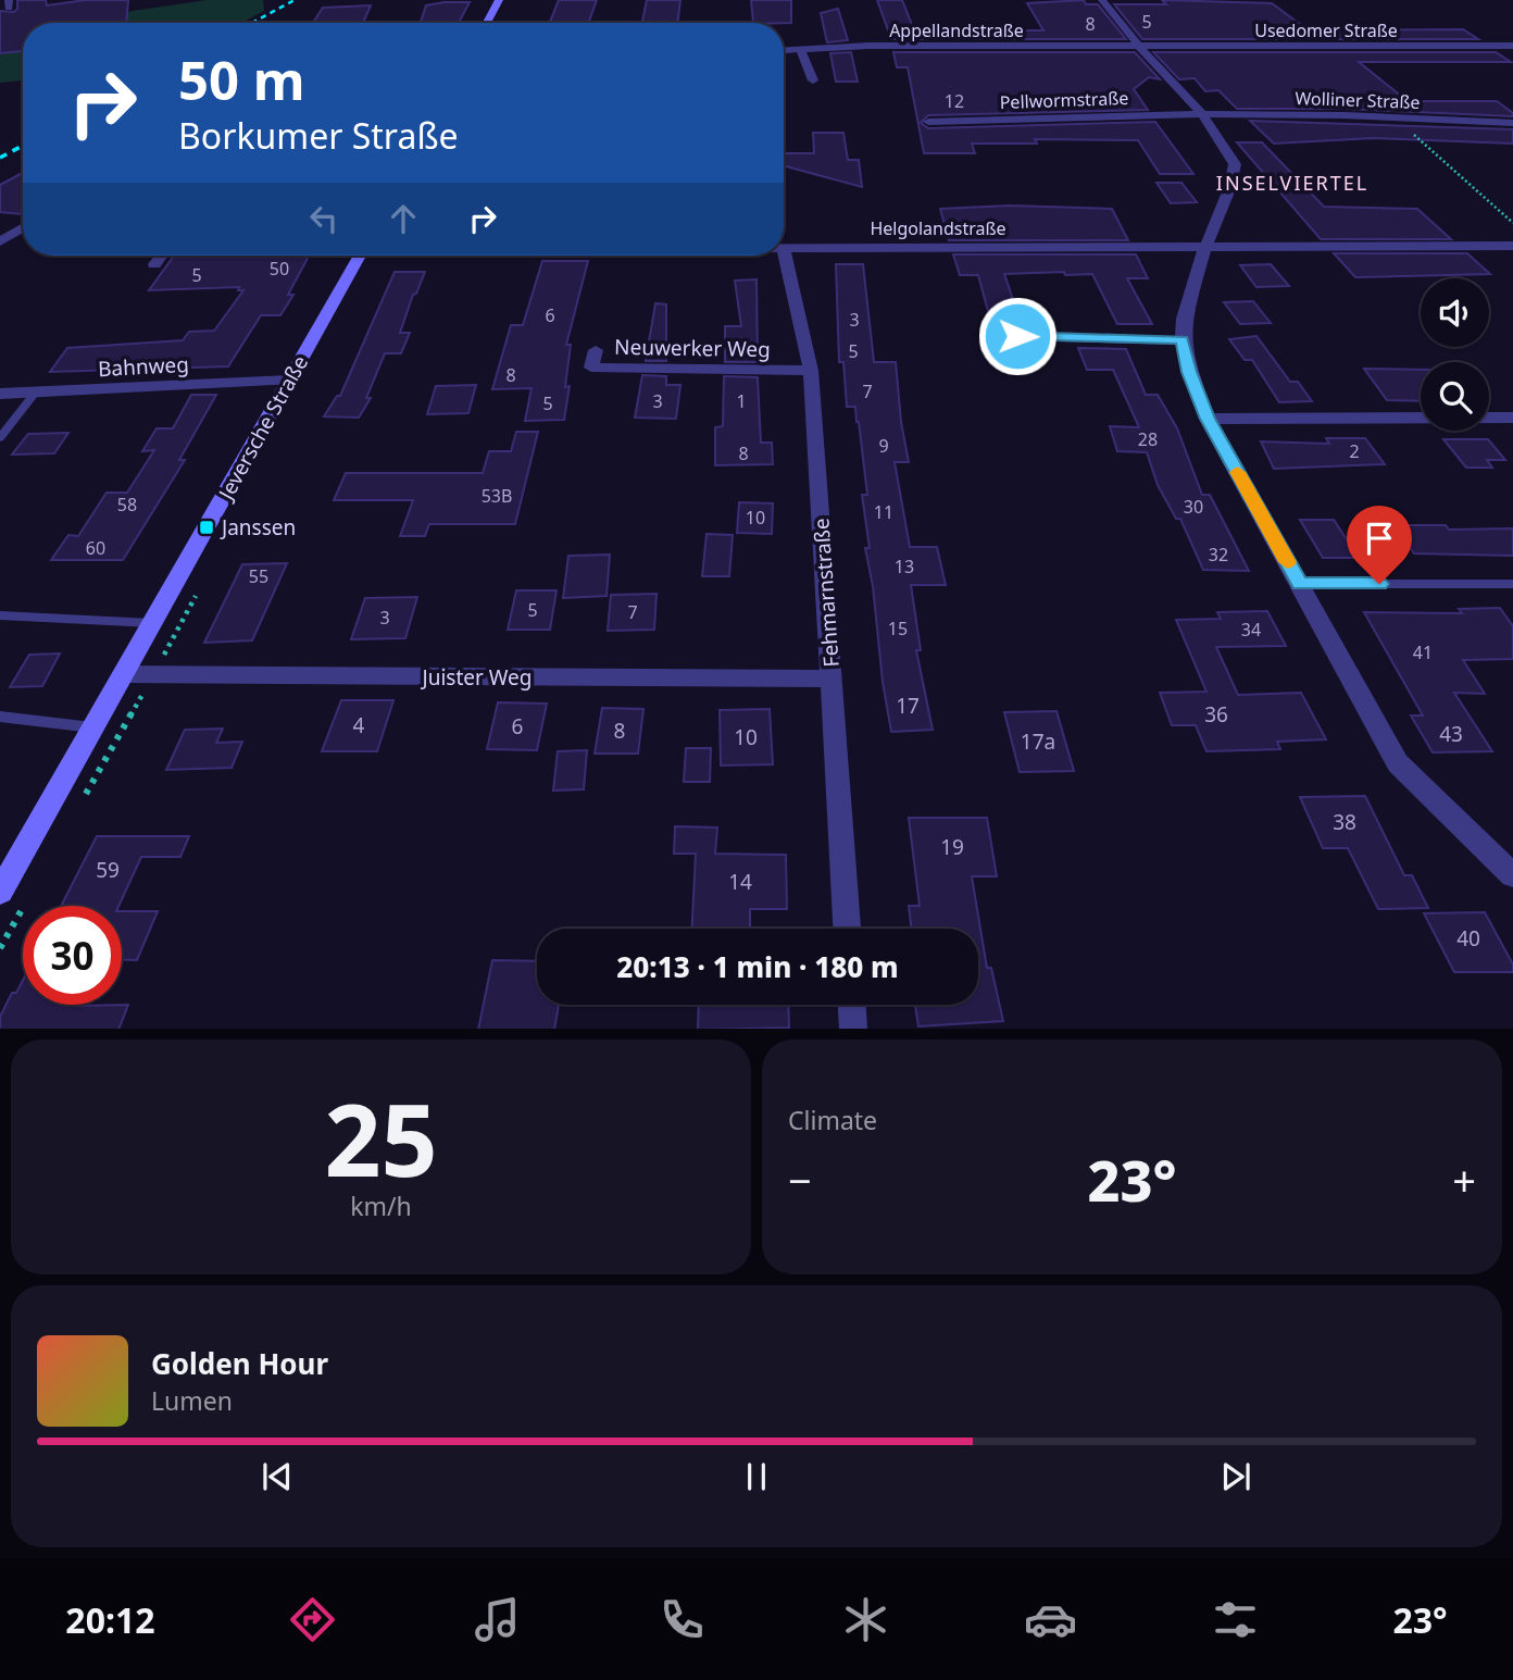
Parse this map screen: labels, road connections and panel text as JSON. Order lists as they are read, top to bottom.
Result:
{
  "streets": {
    "street": [
      "Appellandstraße",
      "Usedomer Straße",
      "Pellwormstraße",
      "Wolliner Straße",
      "Helgolandstraße",
      "Neuwerker Weg",
      "Bahnweg",
      "Jeversche Straße",
      "Fehmarnstraße",
      "Juister Weg"
    ]
  },
  "crossings": [
    ["Appellandstraße", "Usedomer Straße"],
    ["Pellwormstraße", "Wolliner Straße"],
    ["Neuwerker Weg", "Fehmarnstraße"],
    ["Bahnweg", "Jeversche Straße"],
    ["Jeversche Straße", "Juister Weg"],
    ["Fehmarnstraße", "Juister Weg"]
  ],
  "districts": ["INSELVIERTEL"],
  "places": {
    "transit": ["Janssen"]
  },
  "house_numbers": [
    "5",
    "8",
    "12",
    "50",
    "5",
    "6",
    "3",
    "5",
    "8",
    "7",
    "3",
    "1",
    "5",
    "28",
    "9",
    "2",
    "8",
    "53B",
    "58",
    "30",
    "11",
    "10",
    "60",
    "32",
    "13",
    "55",
    "5",
    "7",
    "3",
    "15",
    "34",
    "41",
    "17",
    "36",
    "4",
    "6",
    "8",
    "43",
    "10",
    "17a",
    "38",
    "19",
    "59",
    "14",
    "40"
  ],
  "page": {
    "turn": ["50 m", "Borkumer Straße"],
    "limit": "30",
    "trip": "20:13 · 1 min · 180 m",
    "tile": [
      ["25", "km/h"],
      "Climate"
    ],
    "heat": ["−", "23°", "+"],
    "song": ["Golden Hour", "Lumen"],
    "tabs": ["20:12", "23°"]
  }
}
